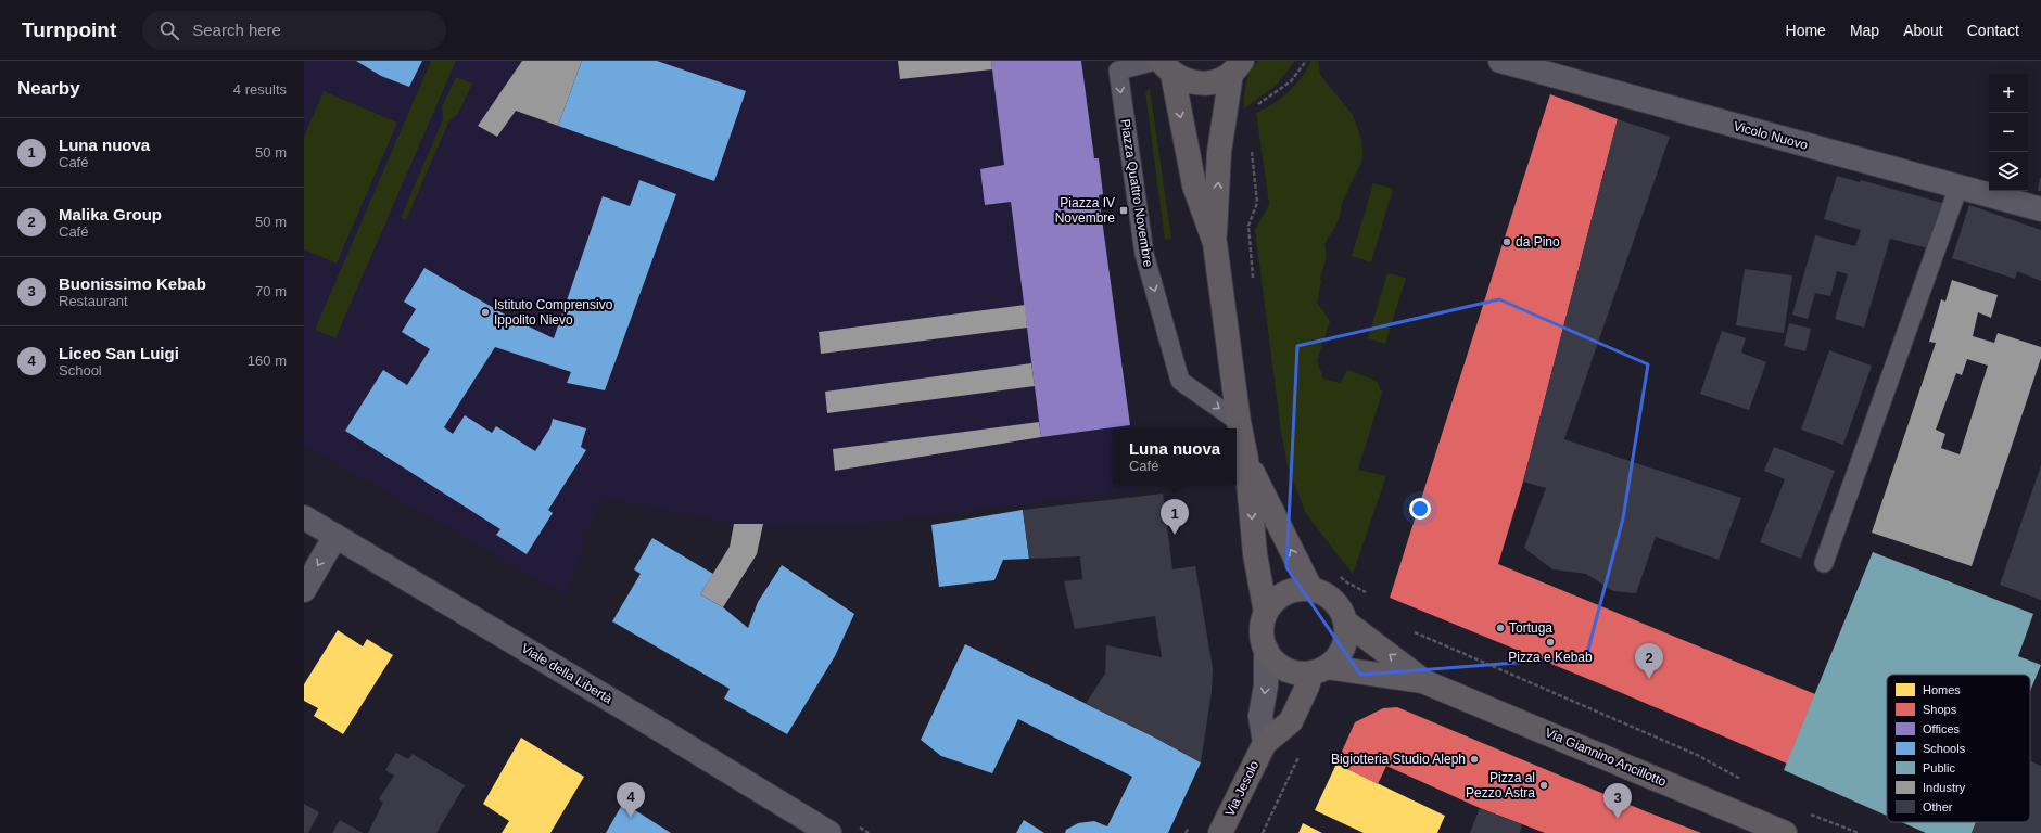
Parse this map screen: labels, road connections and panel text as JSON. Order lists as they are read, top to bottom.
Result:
{
  "streets": {
    "street": [
      "Vicolo Nuovo",
      "Viale della Libertà",
      "Via Giannino Ancillotto",
      "Via Jesolo"
    ],
    "lane": ["Piazza Quattro Novembre"]
  },
  "crossings": [
    ["Via Giannino Ancillotto", "Via Jesolo"]
  ],
  "one_way": ["Piazza Quattro Novembre"],
  "places": {
    "transit": ["Piazza IV Novembre"],
    "other": [
      "da Pino",
      "Istituto Comprensivo Ippolito Nievo",
      "Tortuga",
      "Pizza e Kebab",
      "Bigiotteria Studio Aleph",
      "Pizza al Pezzo Astra"
    ]
  },
  "legend": [
    "Homes",
    "Shops",
    "Offices",
    "Schools",
    "Public",
    "Industry",
    "Other"
  ],
  "page": {
    "header": "Turnpoint",
    "search": "Search here",
    "nav": [
      "Home",
      "Map",
      "About",
      "Contact"
    ],
    "heading": ["Nearby", "4 results"],
    "map_buttons": ["+", "−"],
    "list": [
      {
        "mark": "1",
        "name": "Luna nuova",
        "note": "Café",
        "value": "50 m"
      },
      {
        "mark": "2",
        "name": "Malika Group",
        "note": "Café",
        "value": "50 m"
      },
      {
        "mark": "3",
        "name": "Buonissimo Kebab",
        "note": "Restaurant",
        "value": "70 m"
      },
      {
        "mark": "4",
        "name": "Liceo San Luigi",
        "note": "School",
        "value": "160 m"
      }
    ],
    "popup": ["Luna nuova", "Café"],
    "pins": [
      "1",
      "2",
      "4",
      "3"
    ]
  }
}
